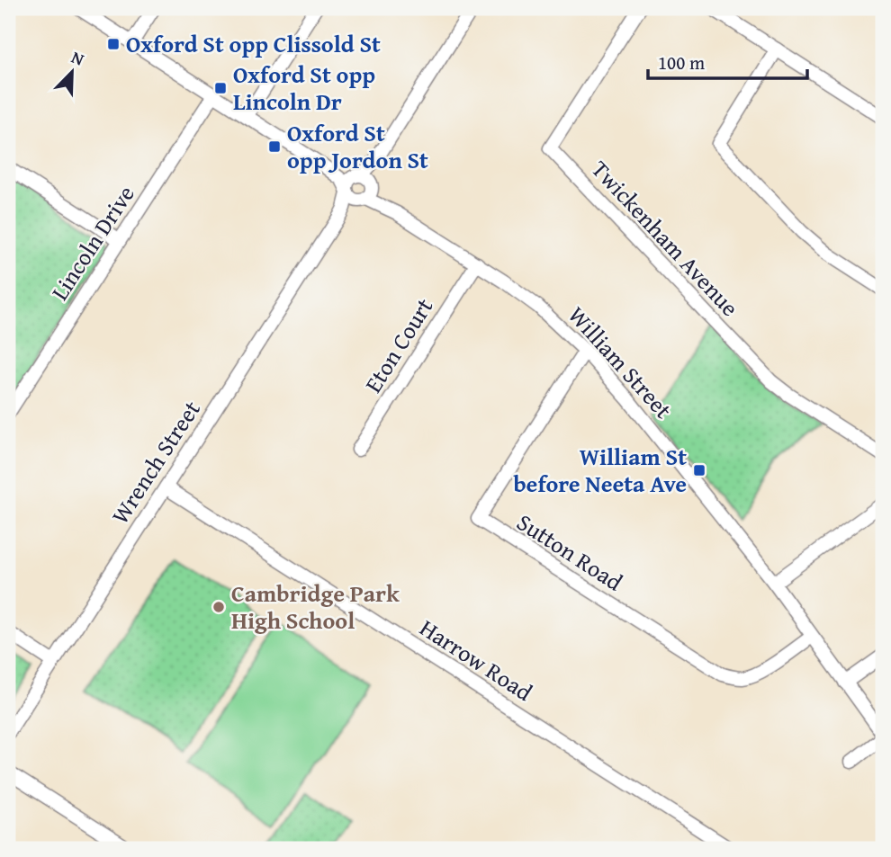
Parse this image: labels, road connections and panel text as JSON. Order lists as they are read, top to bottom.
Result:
{
  "streets": {
    "street": [
      "Twickenham Avenue",
      "Lincoln Drive",
      "Eton Court",
      "William Street",
      "Wrench Street",
      "Sutton Road",
      "Harrow Road"
    ]
  },
  "crossings": [
    ["Eton Court", "William Street"],
    ["William Street", "Wrench Street"],
    ["William Street", "Sutton Road"],
    ["Wrench Street", "Harrow Road"]
  ],
  "places": {
    "transit": [
      "Oxford St opp Clissold St",
      "Oxford St opp Lincoln Dr",
      "Oxford St opp Jordon St",
      "William St before Neeta Ave"
    ],
    "other": ["Cambridge Park High School"]
  },
  "scale_bar": "100 m",
  "north": "top right"
}
